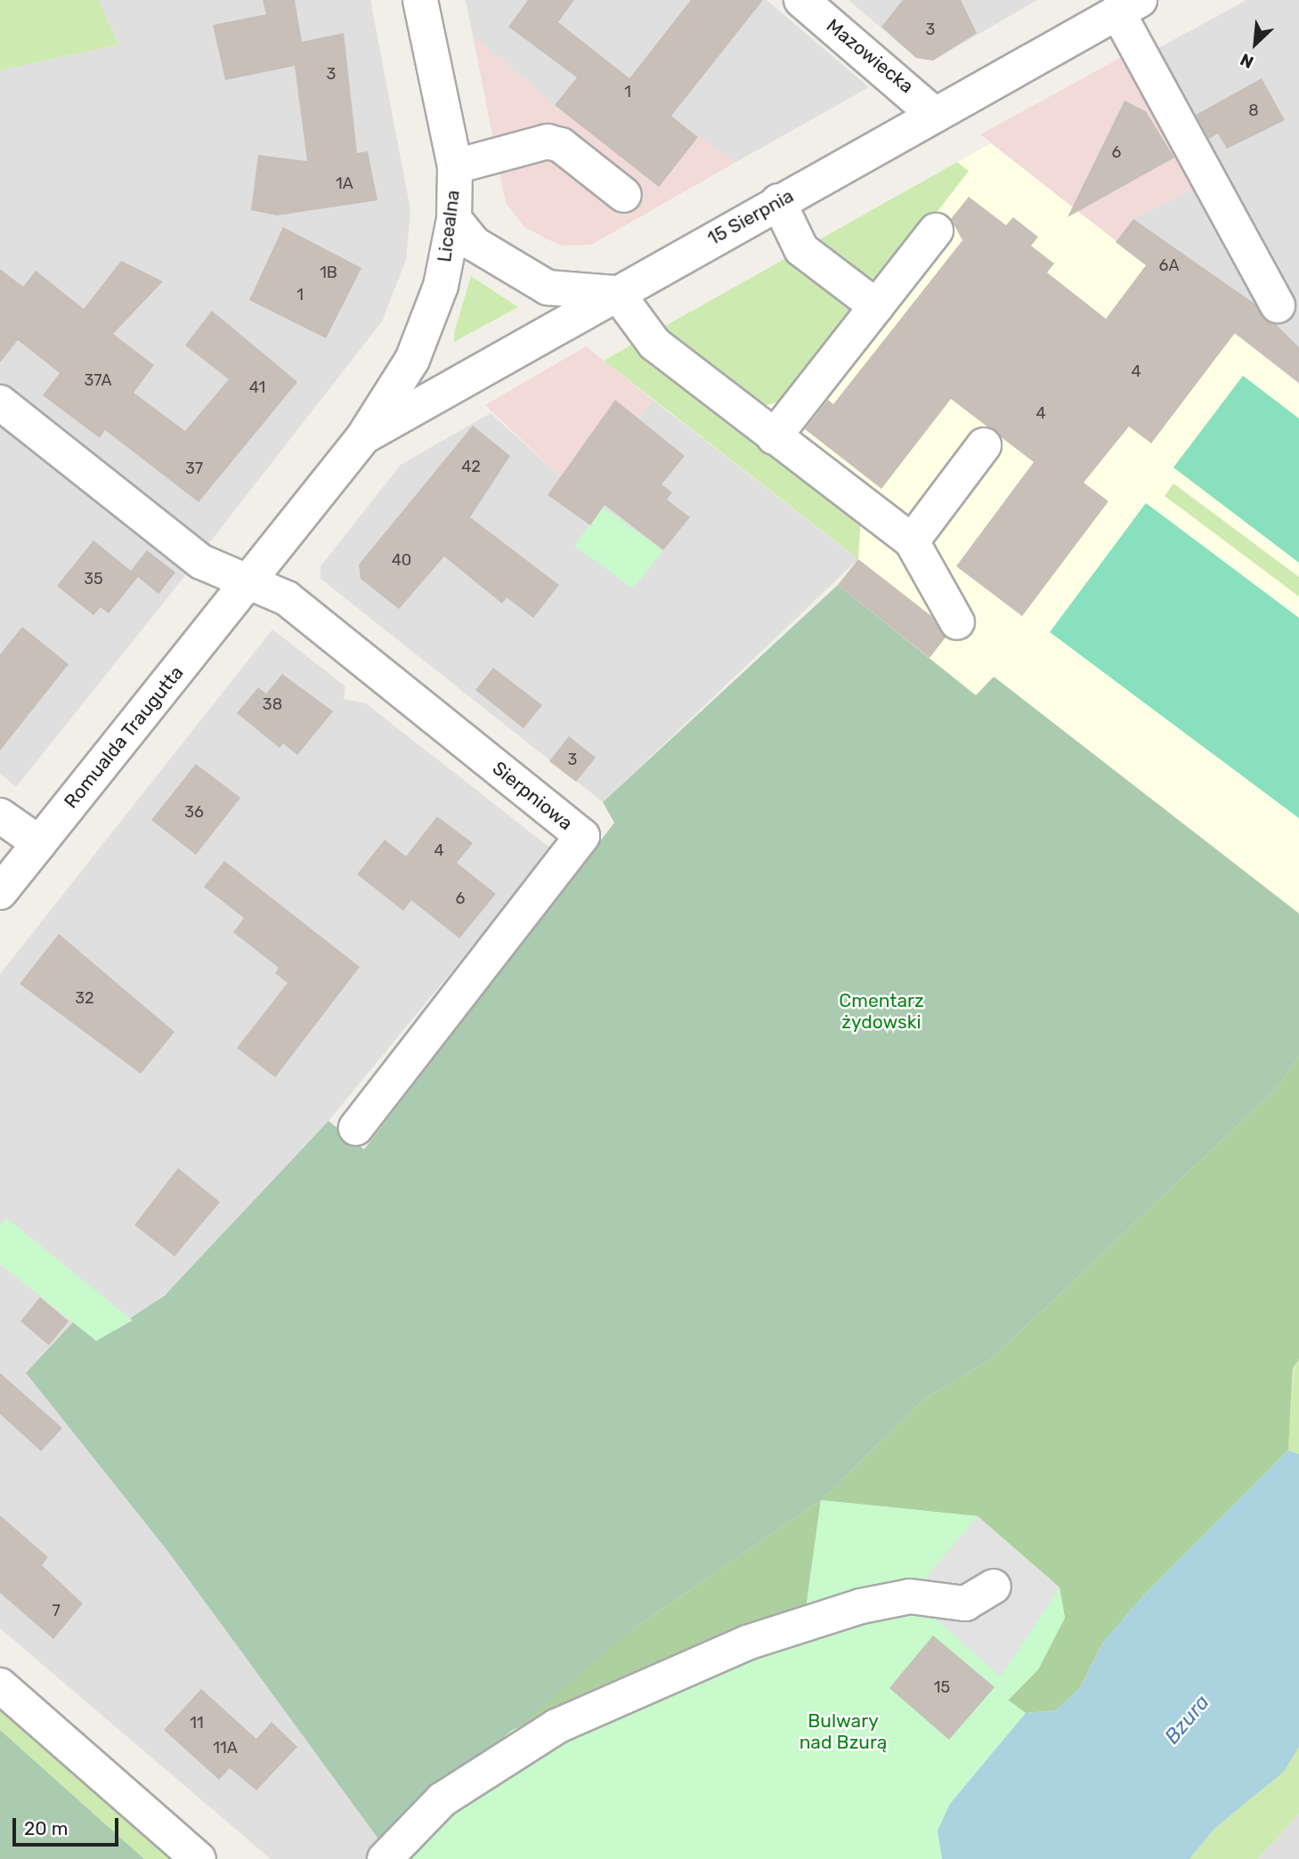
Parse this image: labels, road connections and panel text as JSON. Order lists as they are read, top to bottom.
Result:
{
  "streets": {
    "street": [
      "Mazowiecka",
      "15 Sierpnia",
      "Licealna",
      "Romualda Traugutta",
      "Sierpniowa"
    ]
  },
  "crossings": [
    ["Mazowiecka", "15 Sierpnia"],
    ["15 Sierpnia", "Licealna"],
    ["15 Sierpnia", "Romualda Traugutta"],
    ["Licealna", "Romualda Traugutta"],
    ["Romualda Traugutta", "Sierpniowa"]
  ],
  "water": ["Bzura"],
  "parks": ["Cmentarz żydowski", "Bulwary nad Bzurą"],
  "house_numbers": [
    "3",
    "3",
    "1",
    "8",
    "6",
    "1A",
    "6A",
    "1B",
    "1",
    "4",
    "37A",
    "41",
    "4",
    "42",
    "37",
    "40",
    "35",
    "38",
    "3",
    "36",
    "4",
    "6",
    "32",
    "7",
    "15",
    "11",
    "11A"
  ],
  "scale_bar": "20 m",
  "north": "bottom left"
}
